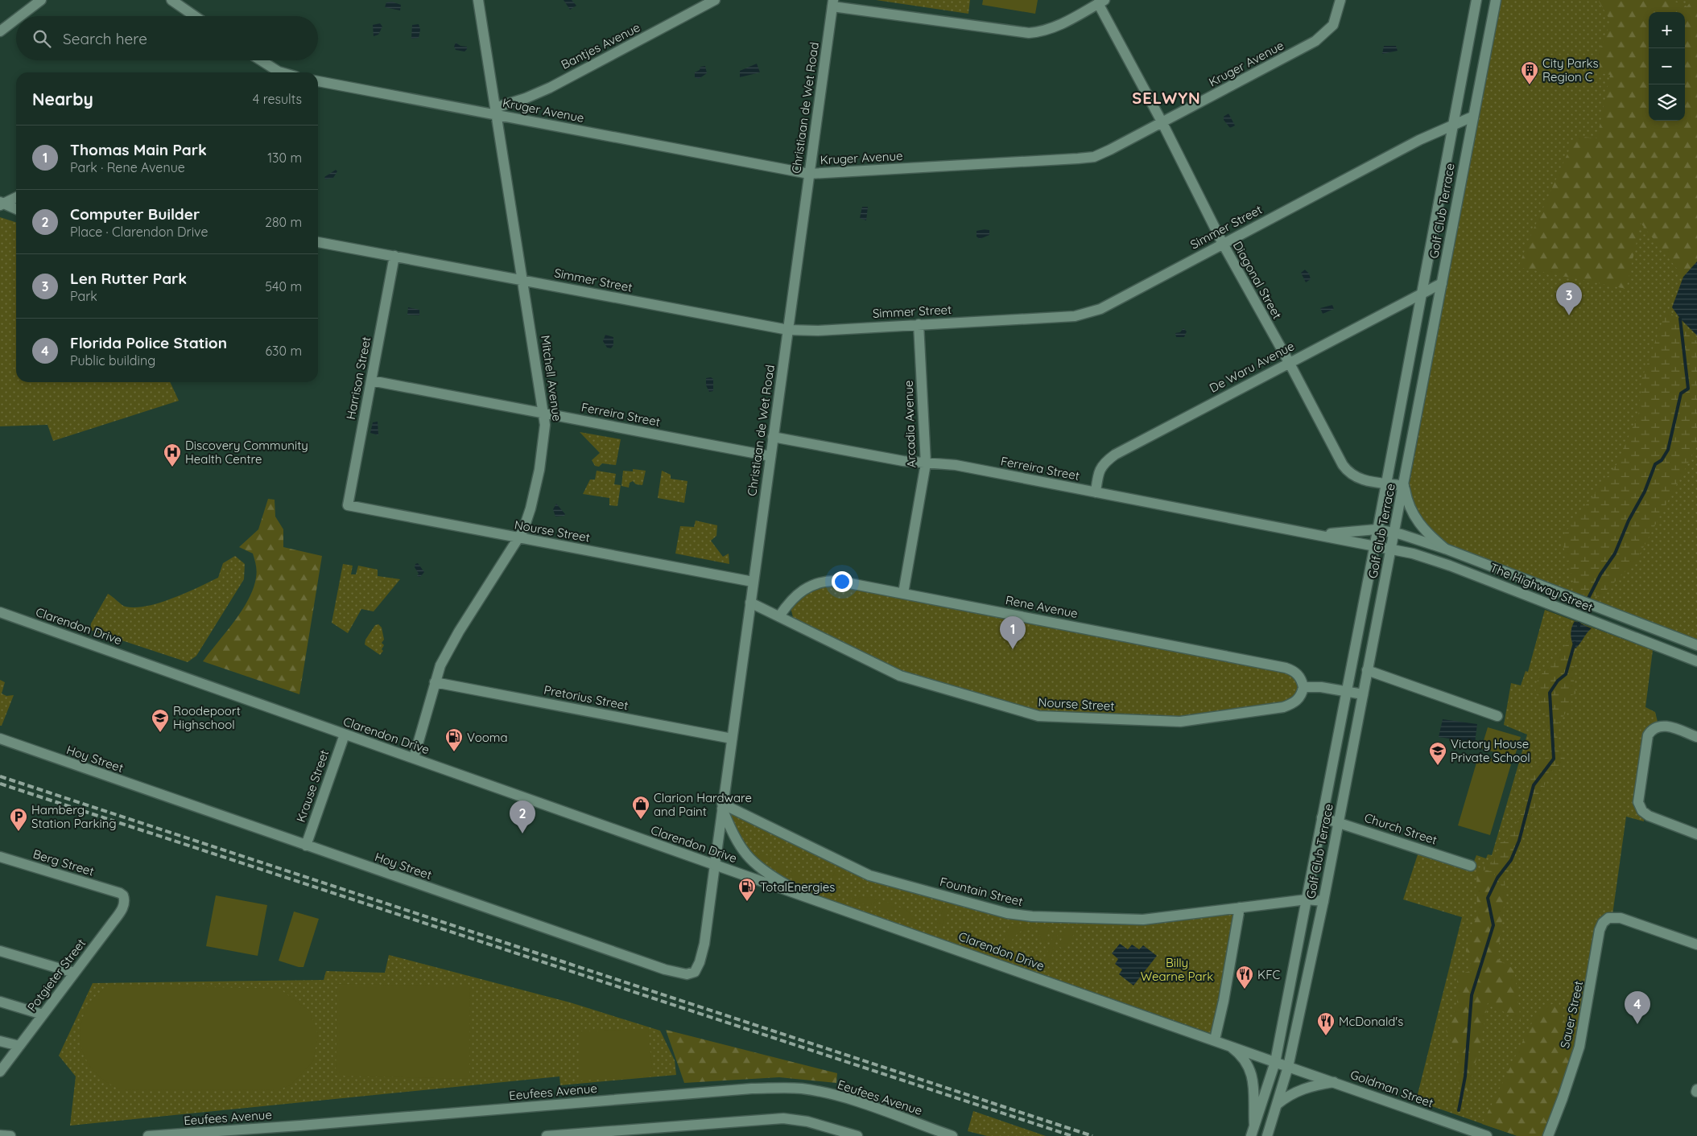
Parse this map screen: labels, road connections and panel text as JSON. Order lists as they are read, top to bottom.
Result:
{
  "streets": {
    "street": [
      "Bantjes Avenue",
      "Kruger Avenue",
      "Christiaan de Wet Road",
      "Golf Club Terrace",
      "Simmer Street",
      "Diagonal Street",
      "De Waru Avenue",
      "Harrison Street",
      "Mitchell Avenue",
      "Ferreira Street",
      "Arcadia Avenue",
      "Nourse Street",
      "The Highway Street",
      "Rene Avenue",
      "Clarendon Drive",
      "Pretorius Street",
      "Hoy Street",
      "Krause Street",
      "Church Street",
      "Berg Street",
      "Fountain Street",
      "Potgieter Street",
      "Sauer Street",
      "Goldman Street",
      "Eeufees Avenue"
    ]
  },
  "crossings": [
    ["Bantjes Avenue", "Kruger Avenue"],
    ["Bantjes Avenue", "Mitchell Avenue"],
    ["Kruger Avenue", "Christiaan de Wet Road"],
    ["Kruger Avenue", "Diagonal Street"],
    ["Kruger Avenue", "Mitchell Avenue"],
    ["Christiaan de Wet Road", "Simmer Street"],
    ["Christiaan de Wet Road", "Ferreira Street"],
    ["Christiaan de Wet Road", "Nourse Street"],
    ["Christiaan de Wet Road", "Clarendon Drive"],
    ["Christiaan de Wet Road", "Pretorius Street"],
    ["Christiaan de Wet Road", "Hoy Street"],
    ["Christiaan de Wet Road", "Fountain Street"],
    ["Golf Club Terrace", "Simmer Street"],
    ["Golf Club Terrace", "Diagonal Street"],
    ["Golf Club Terrace", "De Waru Avenue"],
    ["Golf Club Terrace", "Ferreira Street"],
    ["Golf Club Terrace", "The Highway Street"],
    ["Golf Club Terrace", "Clarendon Drive"],
    ["Golf Club Terrace", "Church Street"],
    ["Golf Club Terrace", "Fountain Street"],
    ["Golf Club Terrace", "Goldman Street"],
    ["Simmer Street", "Diagonal Street"],
    ["Simmer Street", "Harrison Street"],
    ["Simmer Street", "Mitchell Avenue"],
    ["Simmer Street", "Arcadia Avenue"],
    ["Diagonal Street", "De Waru Avenue"],
    ["De Waru Avenue", "Ferreira Street"],
    ["Harrison Street", "Ferreira Street"],
    ["Harrison Street", "Nourse Street"],
    ["Mitchell Avenue", "Ferreira Street"],
    ["Mitchell Avenue", "Nourse Street"],
    ["Mitchell Avenue", "Clarendon Drive"],
    ["Mitchell Avenue", "Pretorius Street"],
    ["Ferreira Street", "Arcadia Avenue"],
    ["Ferreira Street", "The Highway Street"],
    ["Arcadia Avenue", "Rene Avenue"],
    ["Nourse Street", "Rene Avenue"],
    ["Clarendon Drive", "Hoy Street"],
    ["Clarendon Drive", "Krause Street"],
    ["Clarendon Drive", "Goldman Street"],
    ["Hoy Street", "Krause Street"],
    ["Berg Street", "Potgieter Street"]
  ],
  "districts": ["SELWYN"],
  "parks": ["Billy Wearne Park"],
  "places": {
    "building": ["City Parks Region C"],
    "hospital": ["Discovery Community Health Centre"],
    "school or university": ["Roodepoort Highschool", "Victory House Private School"],
    "fuel station": ["Vooma", "TotalEnergies"],
    "shop": ["Clarion Hardware and Paint"],
    "parking": ["Hamberg Station Parking"],
    "restaurant": ["KFC", "McDonald's"]
  },
  "page": {
    "map_buttons": ["+", "−"],
    "search": "Search here",
    "heading": ["Nearby", "4 results"],
    "list": [
      {
        "mark": "1",
        "name": "Thomas Main Park",
        "note": "Park · Rene Avenue",
        "value": "130 m"
      },
      {
        "mark": "2",
        "name": "Computer Builder",
        "note": "Place · Clarendon Drive",
        "value": "280 m"
      },
      {
        "mark": "3",
        "name": "Len Rutter Park",
        "note": "Park",
        "value": "540 m"
      },
      {
        "mark": "4",
        "name": "Florida Police Station",
        "note": "Public building",
        "value": "630 m"
      }
    ],
    "pins": [
      "3",
      "1",
      "2",
      "4"
    ]
  }
}
